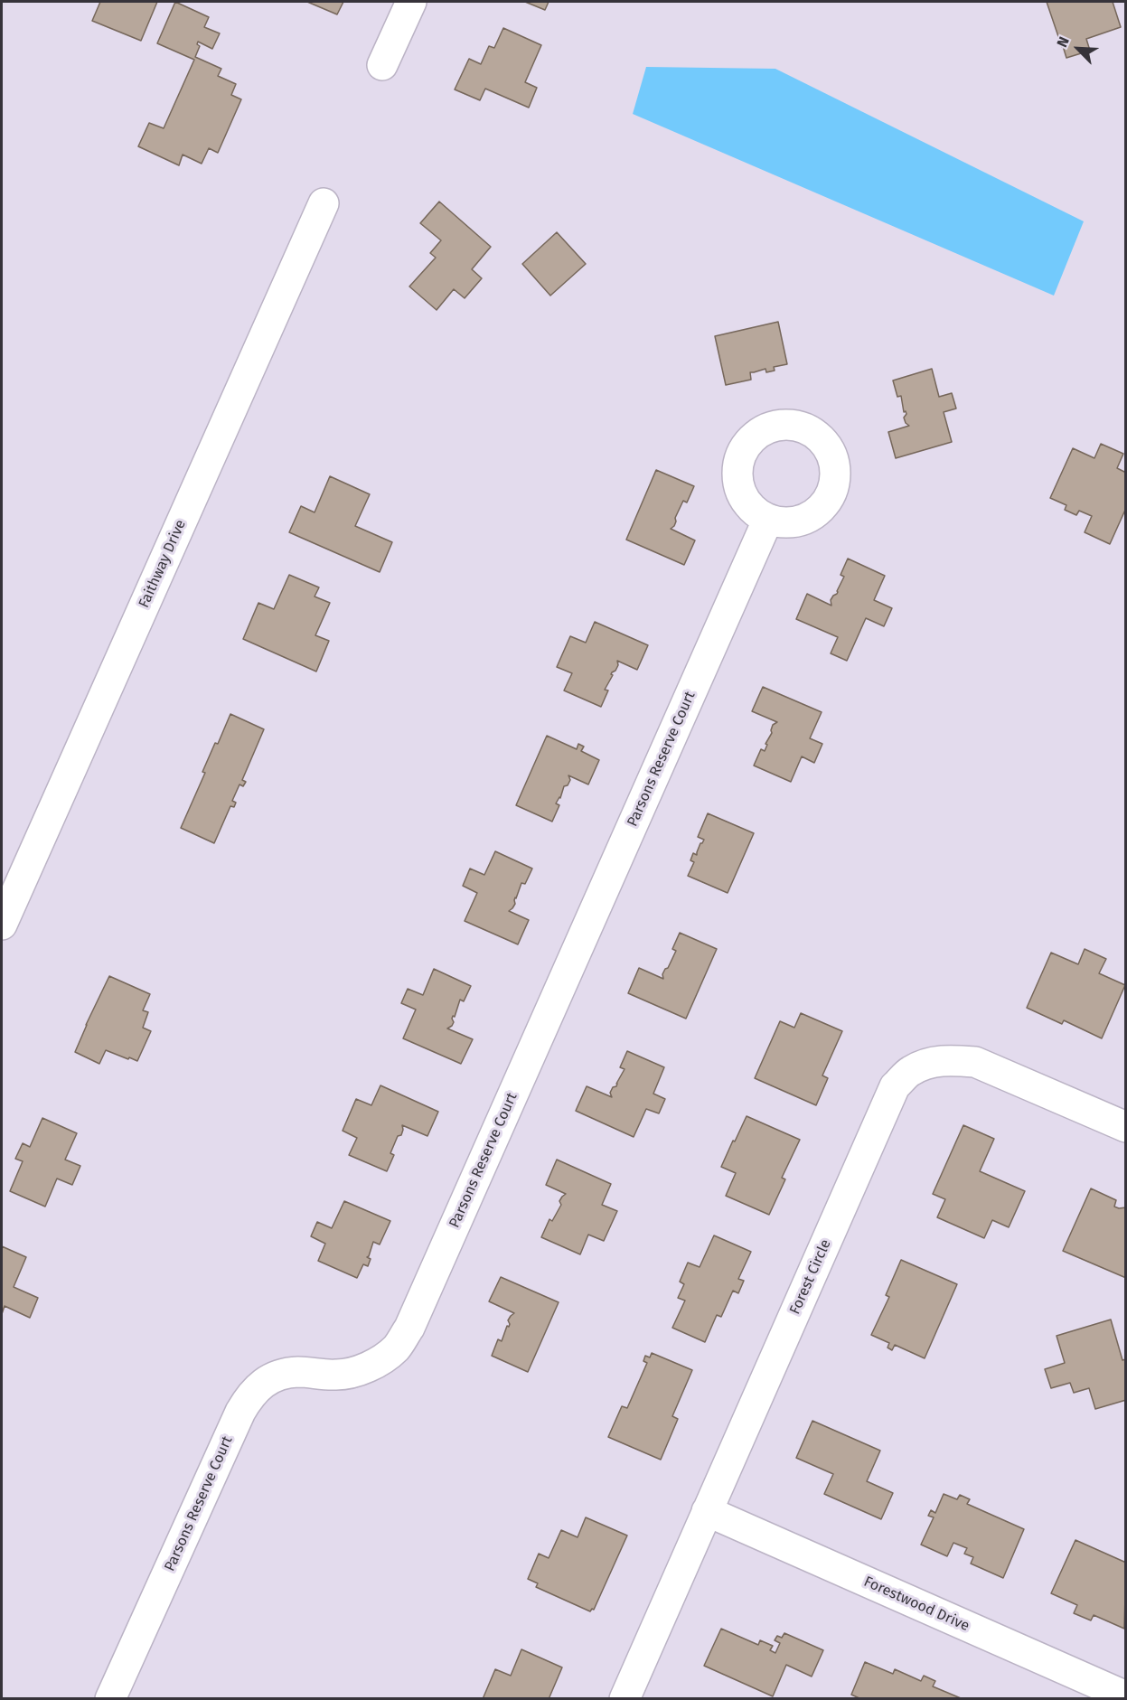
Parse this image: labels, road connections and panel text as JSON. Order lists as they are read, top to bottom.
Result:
{
  "streets": {
    "street": [
      "Faithway Drive",
      "Parsons Reserve Court",
      "Forest Circle",
      "Forestwood Drive"
    ]
  },
  "crossings": [
    ["Forest Circle", "Forestwood Drive"]
  ],
  "north": "top left"
}
